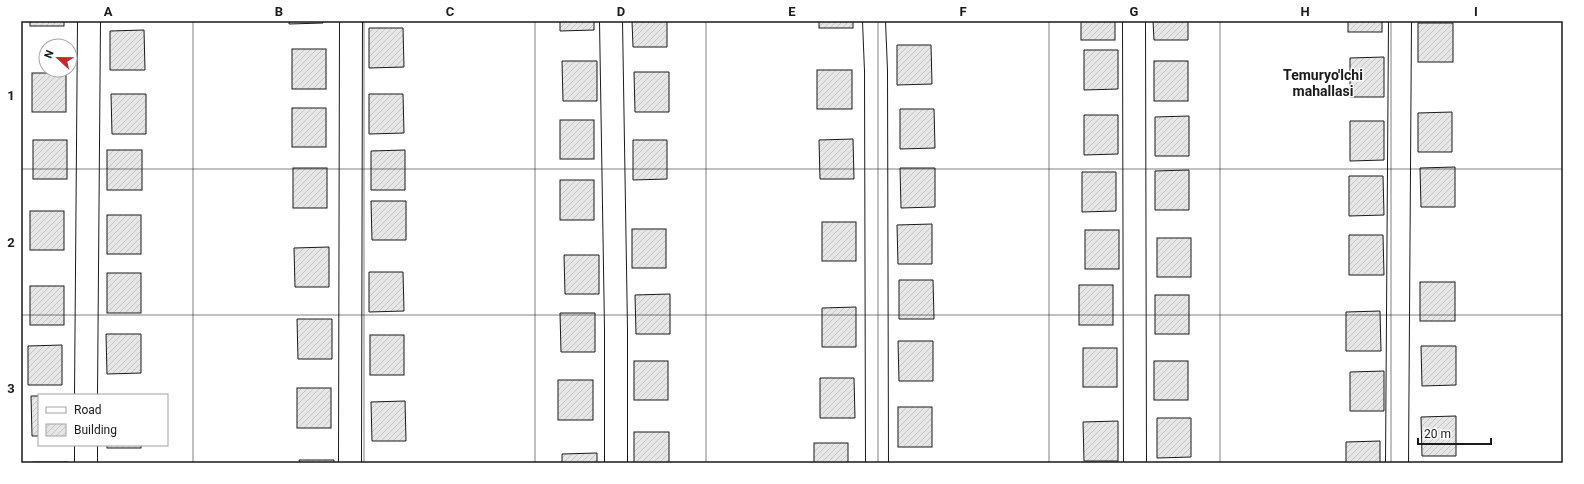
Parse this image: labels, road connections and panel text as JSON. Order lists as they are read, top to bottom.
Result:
{
  "districts": ["Temuryo'lchi mahallasi"],
  "legend": ["Road", "Building"],
  "scale_bar": "20 m",
  "north": "left",
  "grid": {
    "columns": [
      "A",
      "B",
      "C",
      "D",
      "E",
      "F",
      "G",
      "H",
      "I"
    ],
    "rows": ["1", "2", "3"]
  }
}
